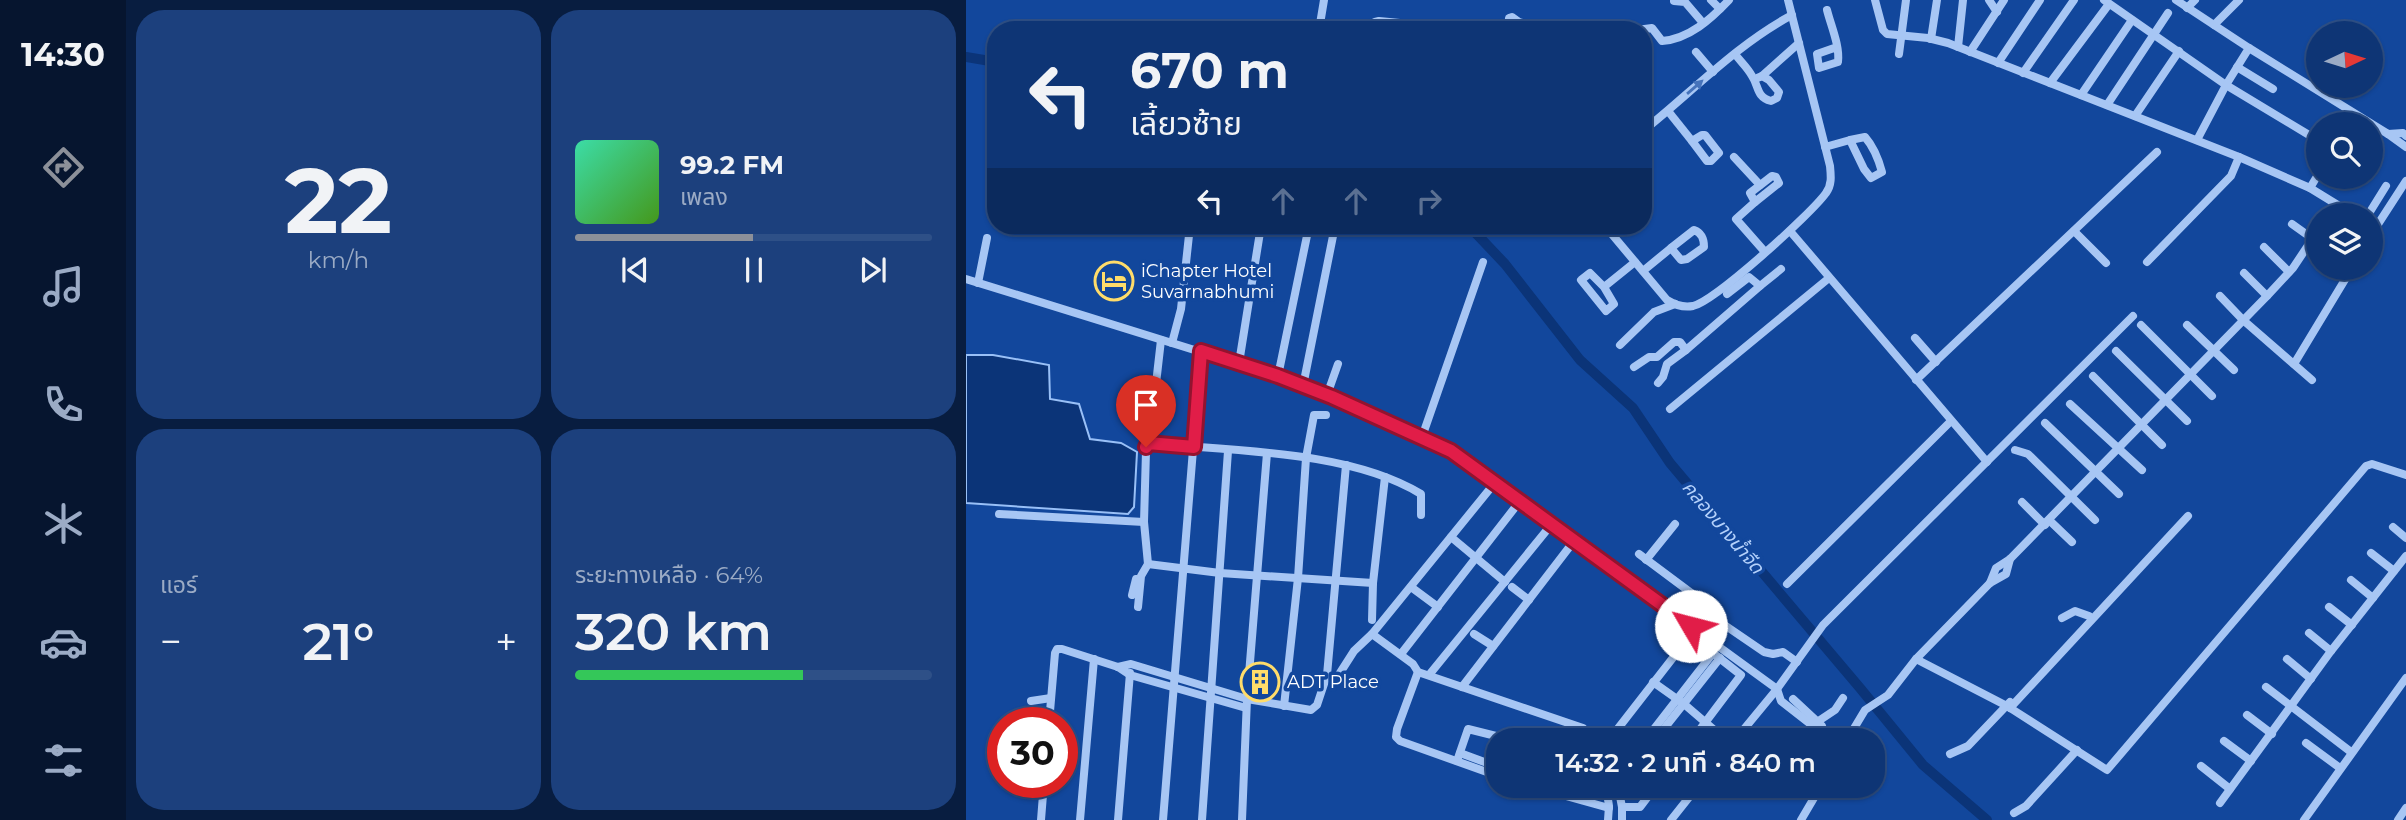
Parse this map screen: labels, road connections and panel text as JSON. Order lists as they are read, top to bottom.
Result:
{
  "water": ["คลองบางน้ำจืด"],
  "places": {
    "hotel": ["iChapter Hotel Suvarnabhumi"],
    "building": ["ADT Place"]
  },
  "north": "right",
  "page": {
    "tabs": "14:30",
    "tile": [
      ["22", "km/h"],
      "แอร์",
      ["ระยะทางเหลือ · 64%", "320 km"]
    ],
    "turn": ["670 m", "เลี้ยวซ้าย"],
    "song": ["99.2 FM", "เพลง"],
    "heat": ["−", "21°", "+"],
    "limit": "30",
    "trip": "14:32 · 2 นาที · 840 m"
  }
}
